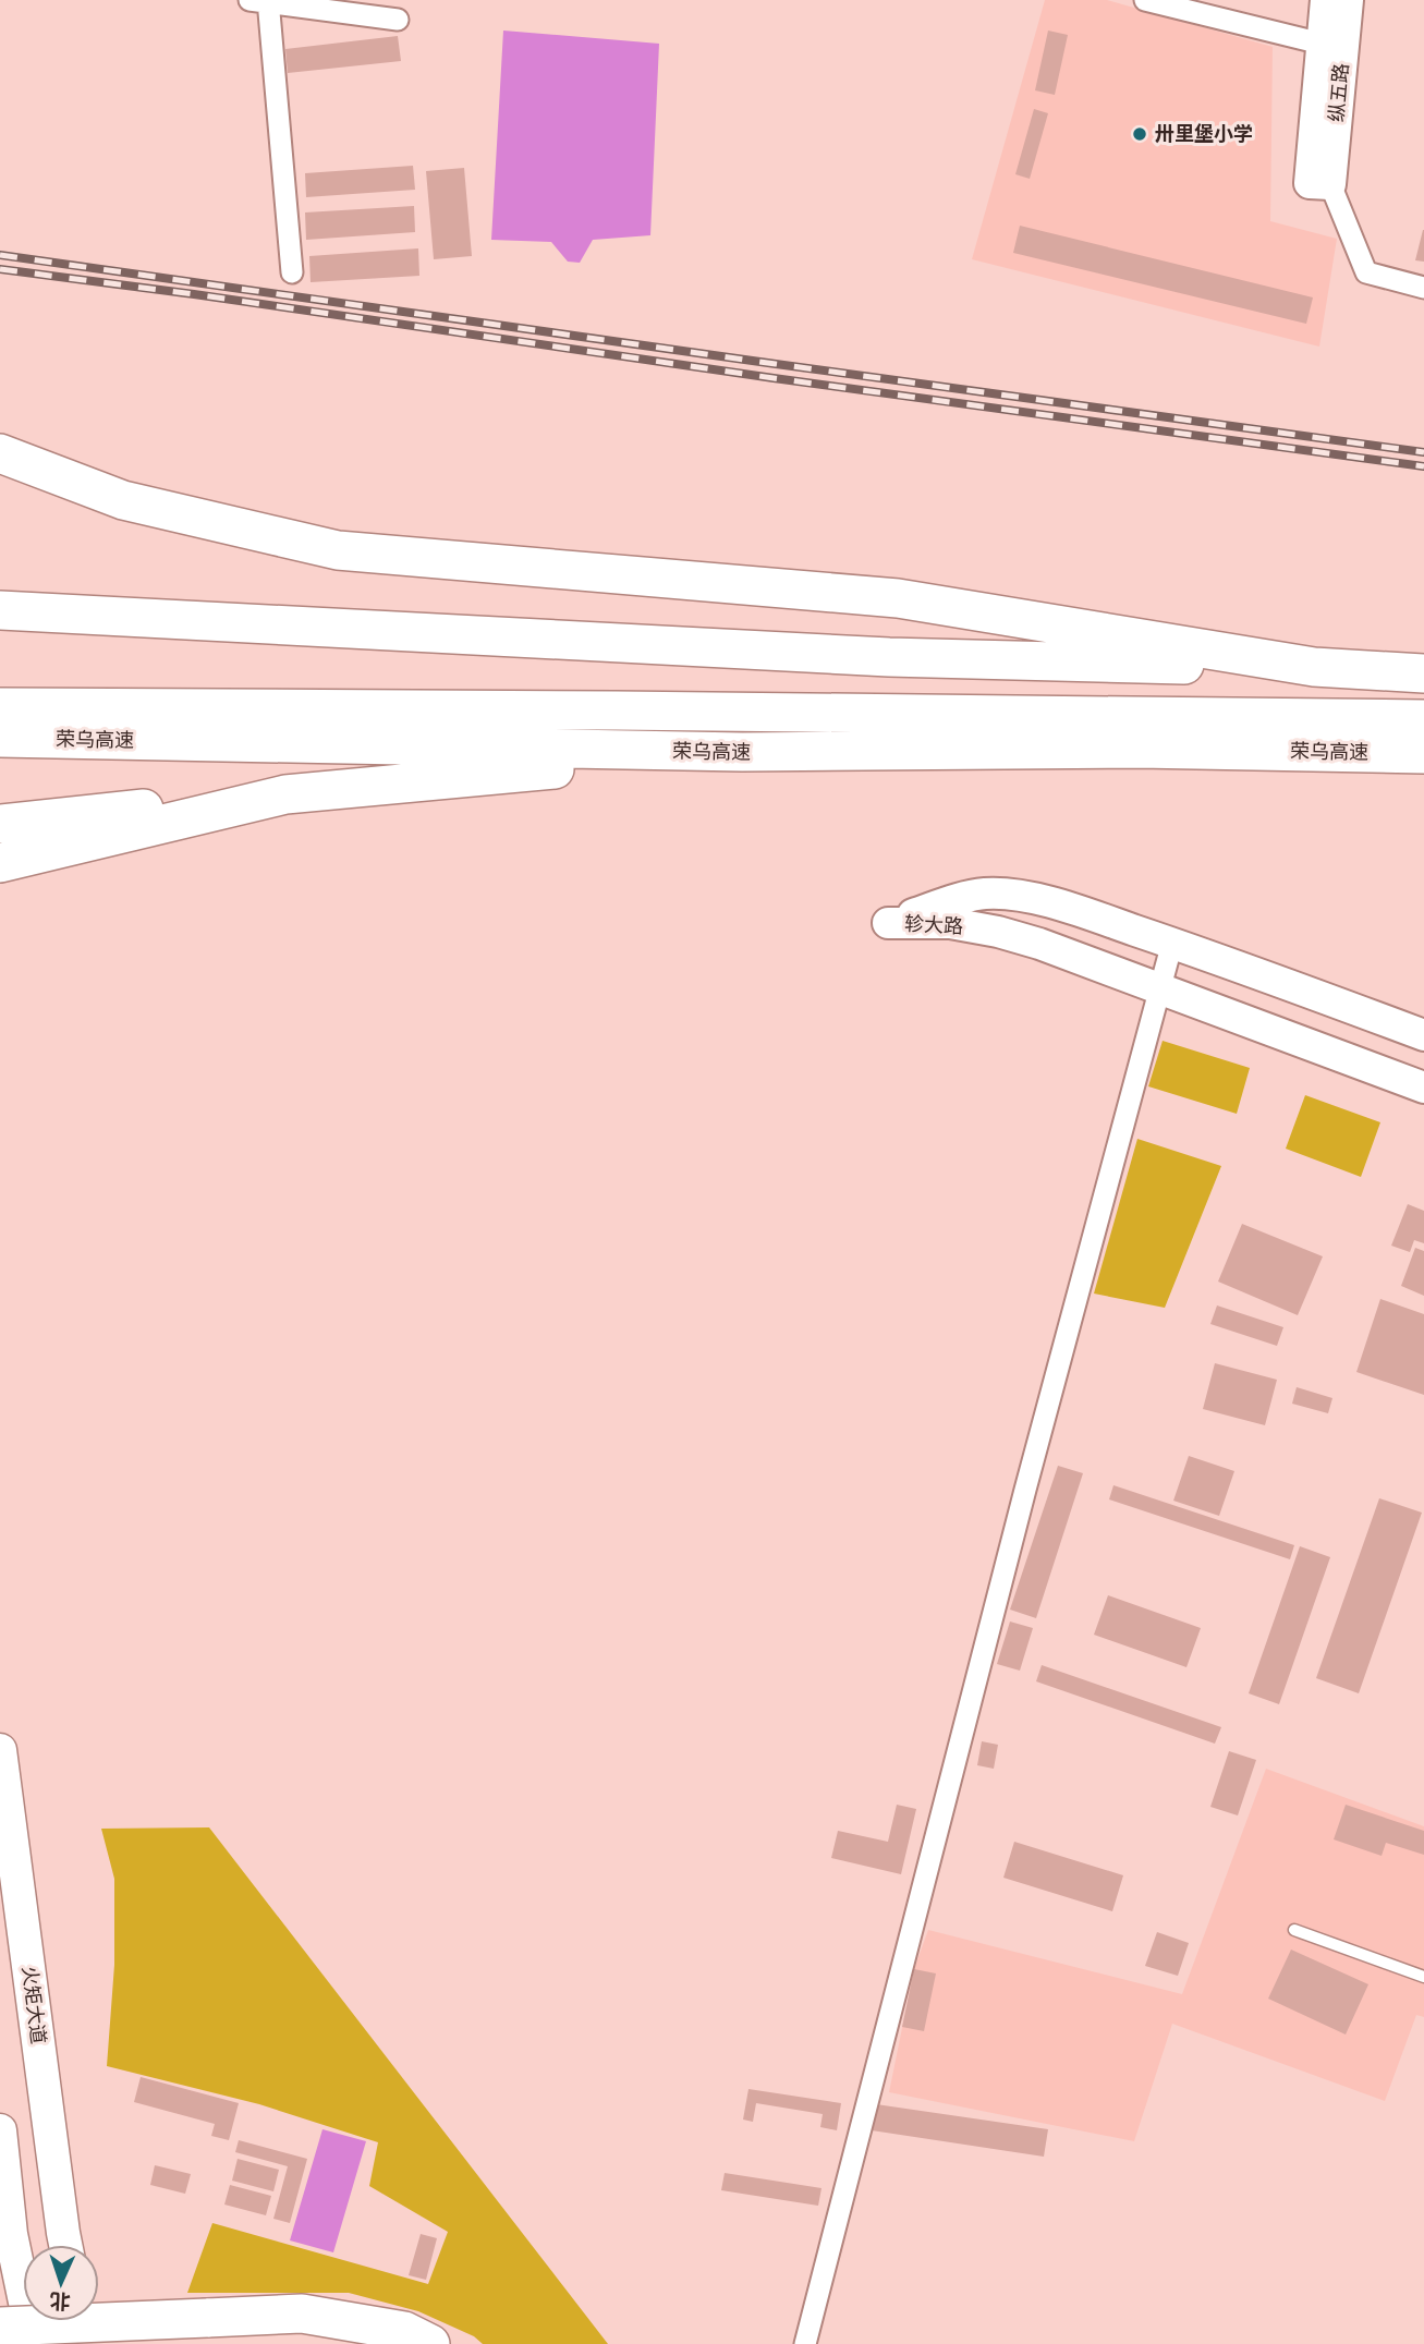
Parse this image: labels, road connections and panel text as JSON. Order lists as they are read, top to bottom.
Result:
{
  "streets": {
    "highway": ["荣乌高速"],
    "main road": ["纵五路", "轸大路", "火矩大道"]
  },
  "places": ["卅里堡小学"],
  "north": "bottom"
}
